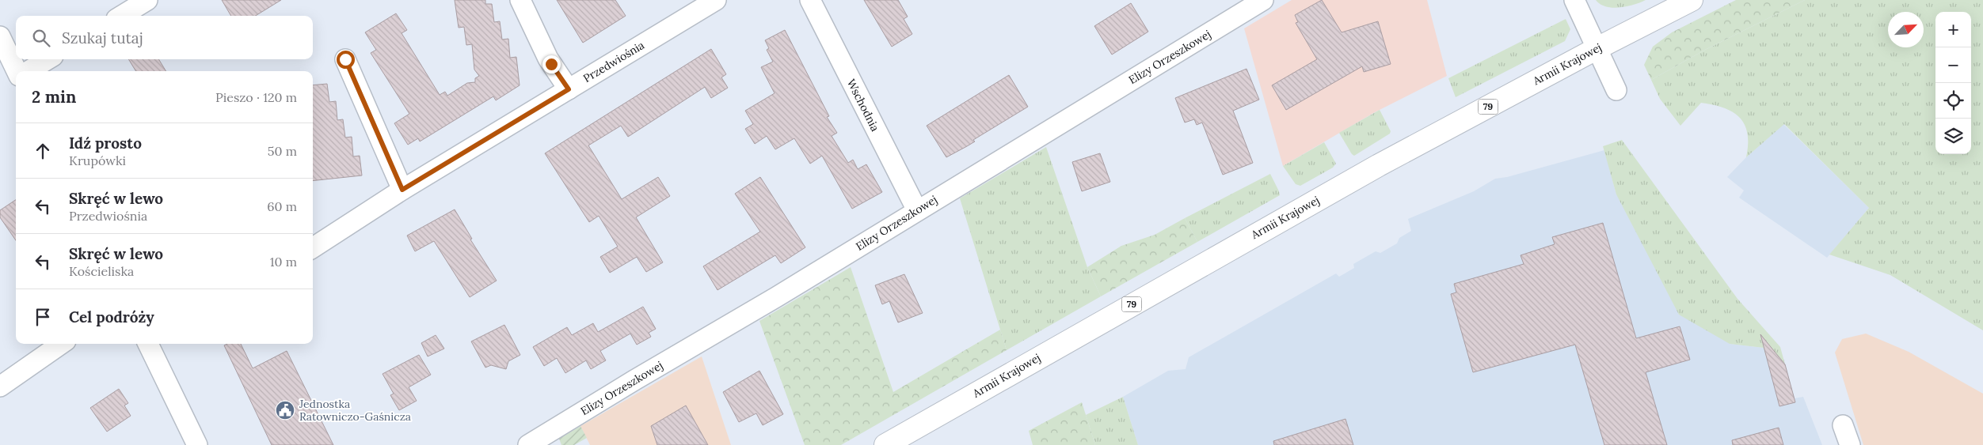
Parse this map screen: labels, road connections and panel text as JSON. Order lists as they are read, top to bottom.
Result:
{
  "streets": {
    "main road": ["Armii Krajowej", "79"],
    "street": ["Elizy Orzeszkowej", "Przedwiośnia", "Wschodnia"]
  },
  "crossings": [
    ["Elizy Orzeszkowej", "Wschodnia"]
  ],
  "places": {
    "public building": ["Jednostka Ratowniczo-Gaśnicza"]
  },
  "north": "top right",
  "page": {
    "map_buttons": ["+", "−"],
    "search": "Szukaj tutaj",
    "heading": ["2 min", "Pieszo · 120 m"],
    "list": [
      ["Idź prosto", "Krupówki", "50 m"],
      ["Skręć w lewo", "Przedwiośnia", "60 m"],
      ["Skręć w lewo", "Kościeliska", "10 m"],
      "Cel podróży"
    ]
  }
}
